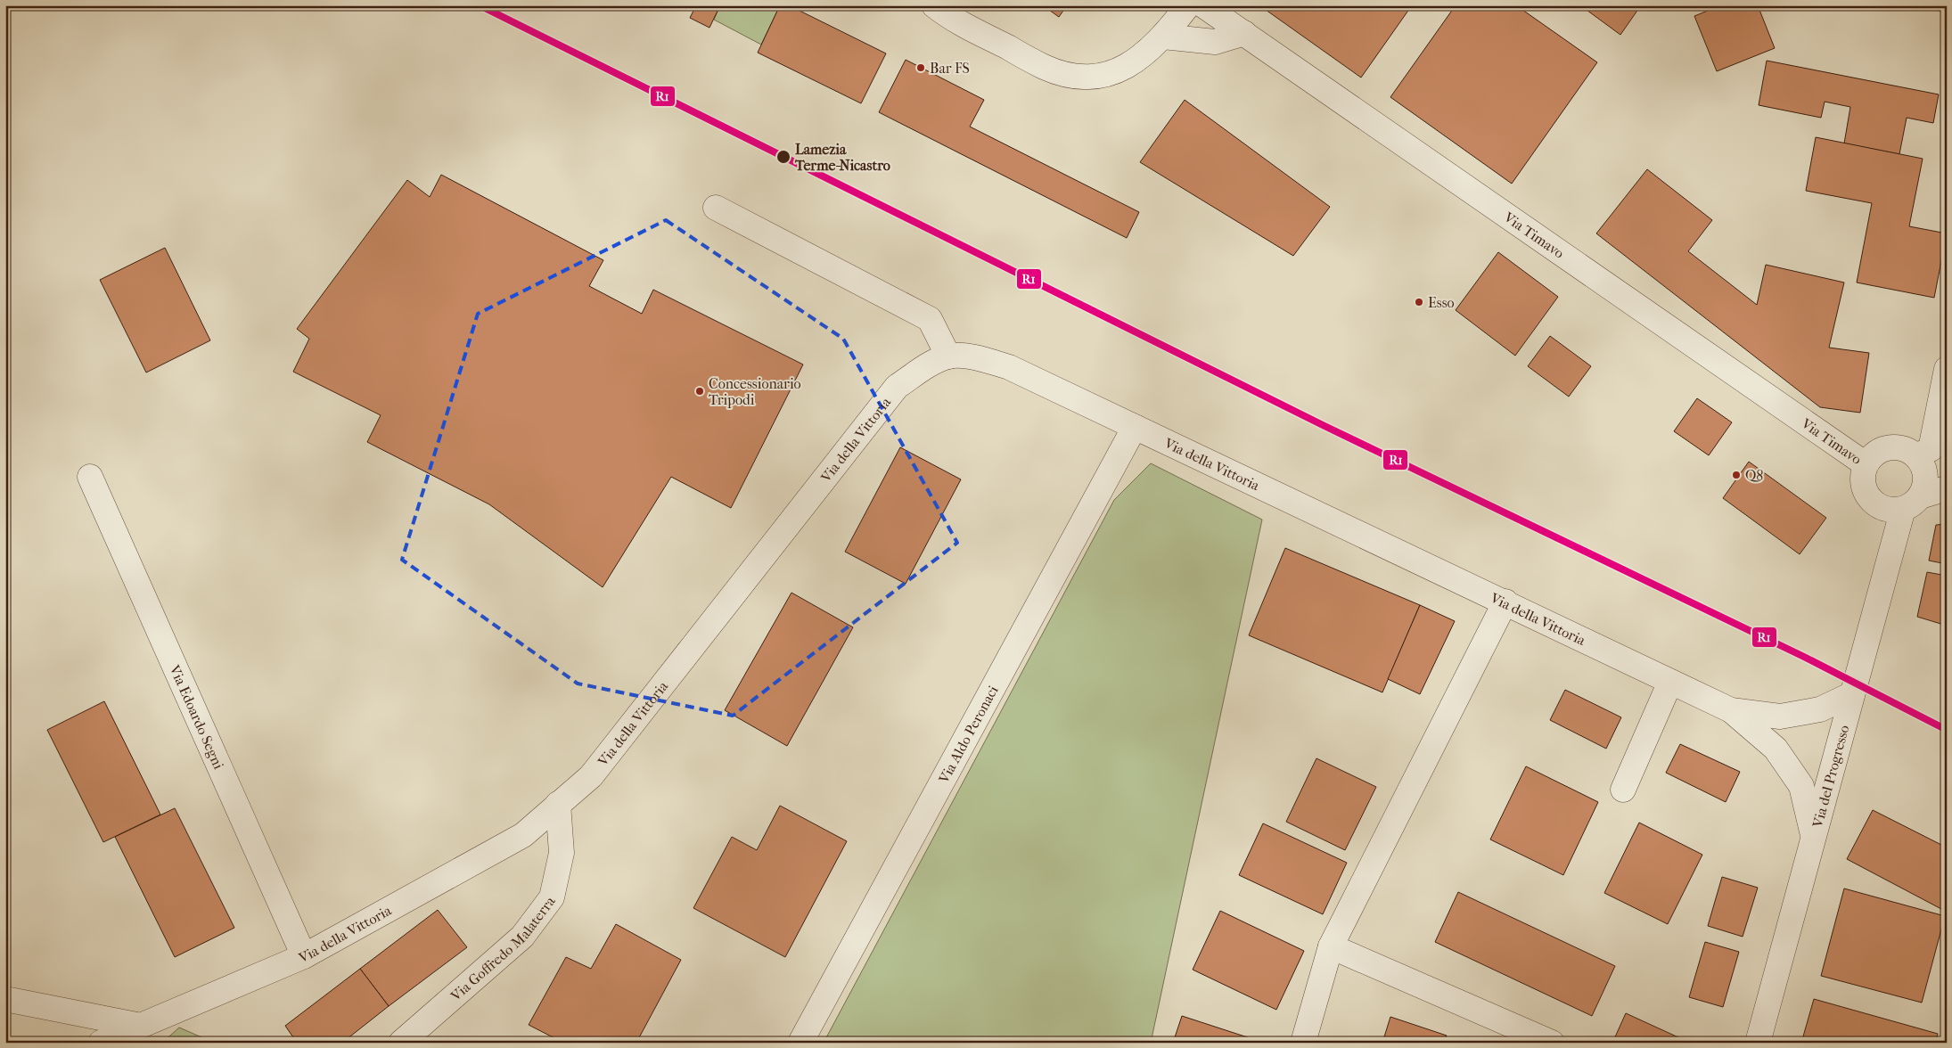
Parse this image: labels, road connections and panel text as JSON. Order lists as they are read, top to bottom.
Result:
{
  "streets": {
    "street": [
      "Via Timavo",
      "Via della Vittoria",
      "Via Edoardo Segni",
      "Via Aldo Peronaci",
      "Via del Progresso",
      "Via Goffredo Malaterra"
    ]
  },
  "crossings": [
    ["Via Timavo", "Via del Progresso"],
    ["Via della Vittoria", "Via Edoardo Segni"],
    ["Via della Vittoria", "Via Aldo Peronaci"],
    ["Via della Vittoria", "Via del Progresso"],
    ["Via della Vittoria", "Via Goffredo Malaterra"]
  ],
  "places": [
    "Bar FS",
    "Lamezia Terme-Nicastro",
    "Esso",
    "Concessionario Tripodi",
    "Q8"
  ],
  "lines": ["transit line R1"]
}
